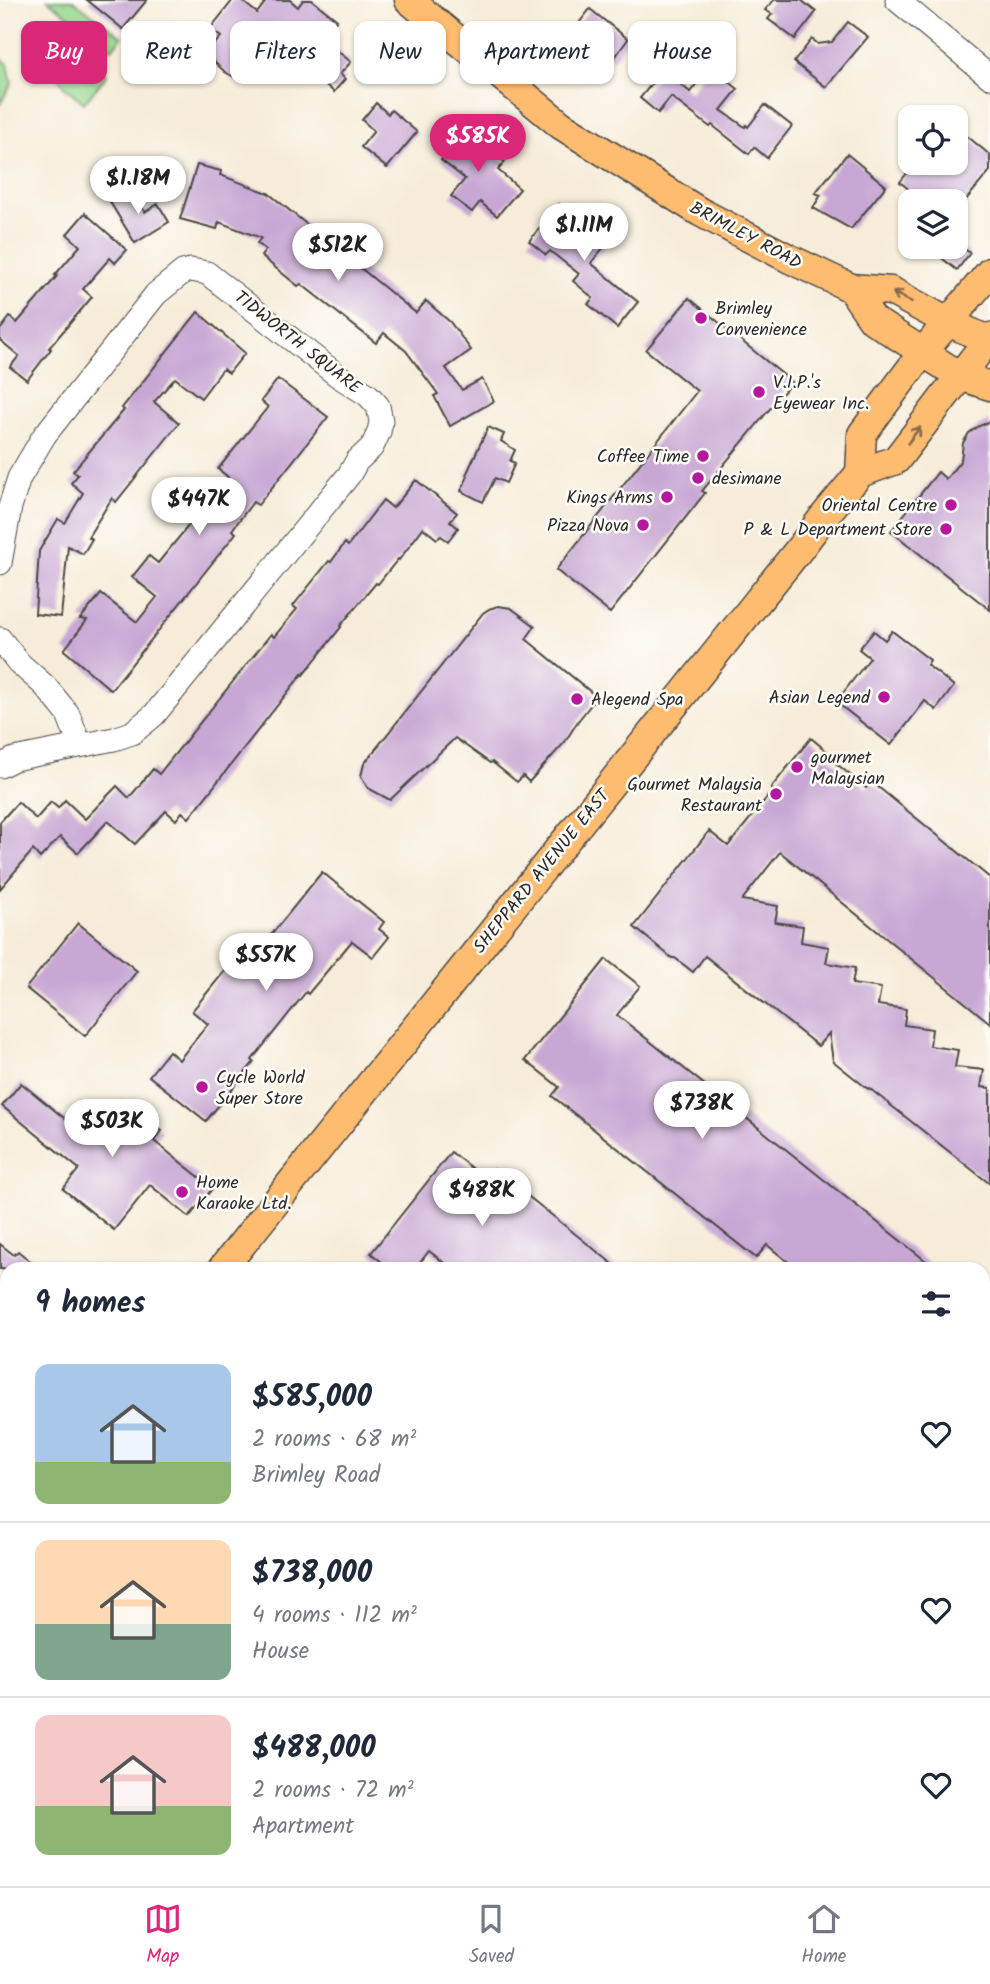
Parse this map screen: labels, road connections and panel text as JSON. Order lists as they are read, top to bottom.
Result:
{
  "streets": {
    "main road": ["BRIMLEY ROAD", "SHEPPARD AVENUE EAST"],
    "street": ["TIDWORTH SQUARE"]
  },
  "places": [
    "Brimley Convenience",
    "V.I.P.'s Eyewear Inc.",
    "Coffee Time",
    "desimane",
    "Kings Arms",
    "Oriental Centre",
    "Pizza Nova",
    "P & L Department Store",
    "Asian Legend",
    "Alegend Spa",
    "gourmet Malaysian",
    "Gourmet Malaysia Restaurant",
    "Cycle World Super Store",
    "Home Karaoke Ltd."
  ],
  "page": {
    "chip": [
      "Buy",
      "Rent",
      "Filters",
      "New",
      "Apartment",
      "House"
    ],
    "price": [
      "$585K",
      "$1.18M",
      "$1.11M",
      "$512K",
      "$447K",
      "$557K",
      "$738K",
      "$503K",
      "$488K"
    ],
    "heading": "9 homes",
    "list": [
      {
        "name": "$585,000",
        "note": "2 rooms · 68 m² · Brimley Road"
      },
      {
        "name": "$738,000",
        "note": "4 rooms · 112 m² · House"
      },
      {
        "name": "$488,000",
        "note": "2 rooms · 72 m² · Apartment"
      }
    ],
    "tabs": ["Map", "Saved", "Home"]
  }
}
